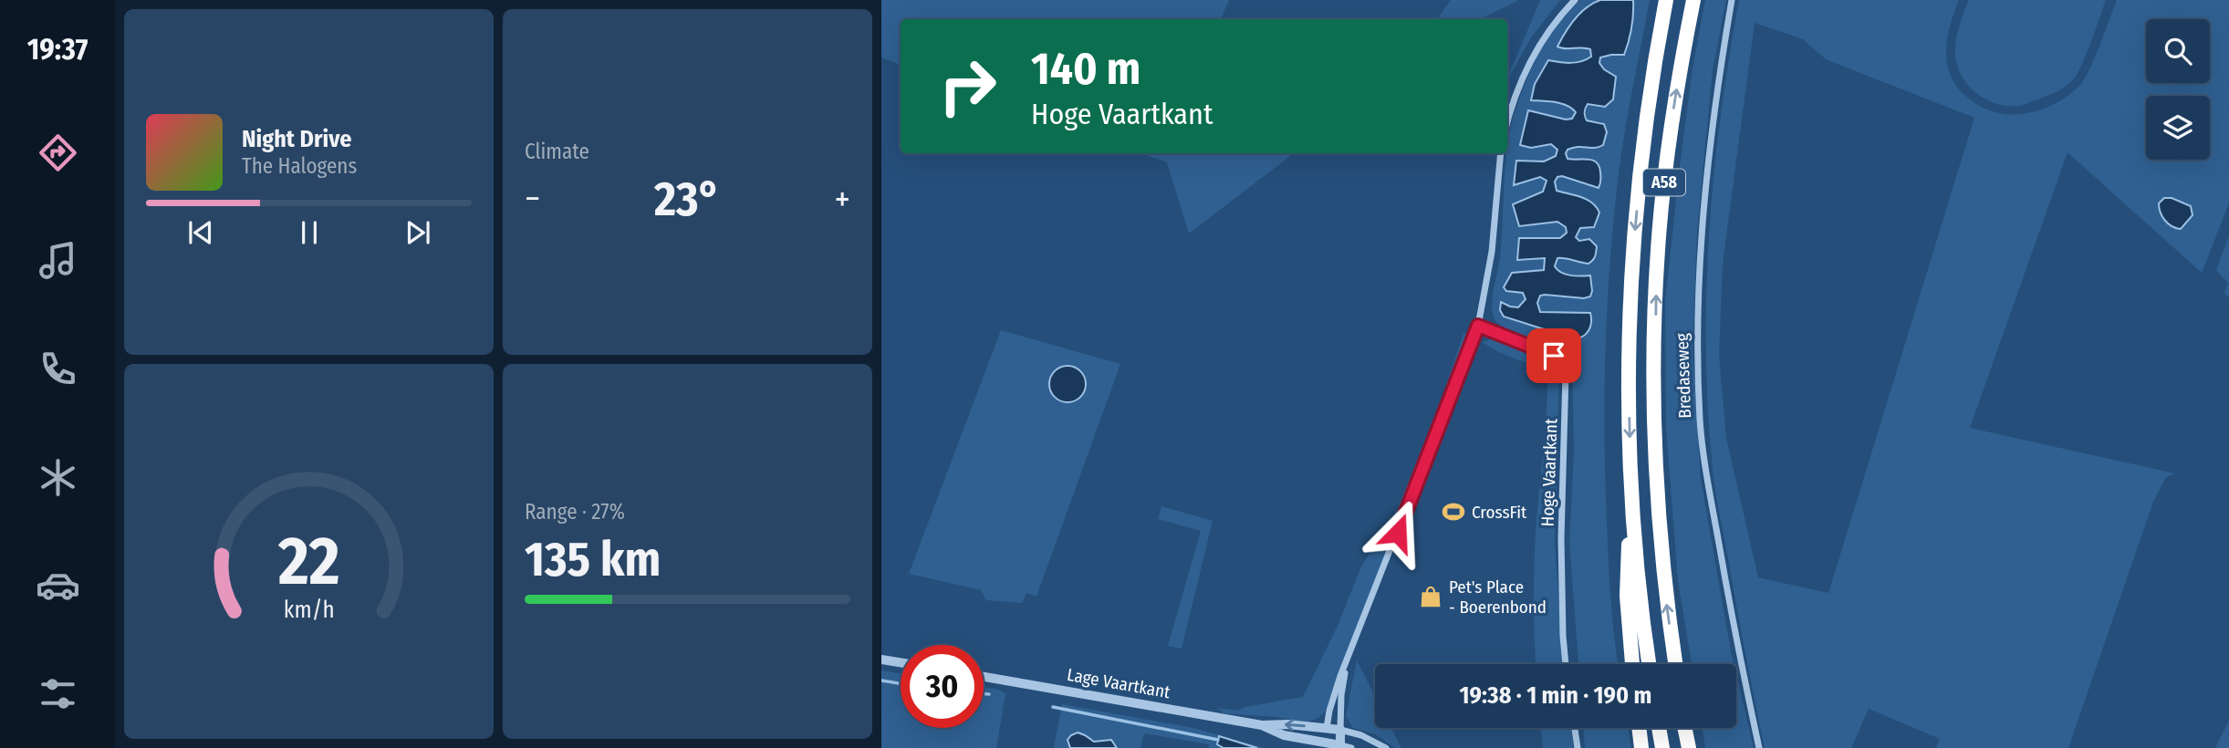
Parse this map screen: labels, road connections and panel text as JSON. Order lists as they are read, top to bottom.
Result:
{
  "streets": {
    "highway": ["A58"],
    "street": ["Bredaseweg", "Hoge Vaartkant", "Lage Vaartkant"]
  },
  "places": {
    "sports": ["CrossFit"],
    "shop": ["Pet's Place - Boerenbond"]
  },
  "page": {
    "tabs": "19:37",
    "tile": [
      "Climate",
      ["Range · 27%", "135 km"]
    ],
    "turn": ["140 m", "Hoge Vaartkant"],
    "song": ["Night Drive", "The Halogens"],
    "heat": ["−", "23°", "+"],
    "limit": "30",
    "trip": "19:38 · 1 min · 190 m",
    "gauge": ["22", "km/h"]
  }
}
